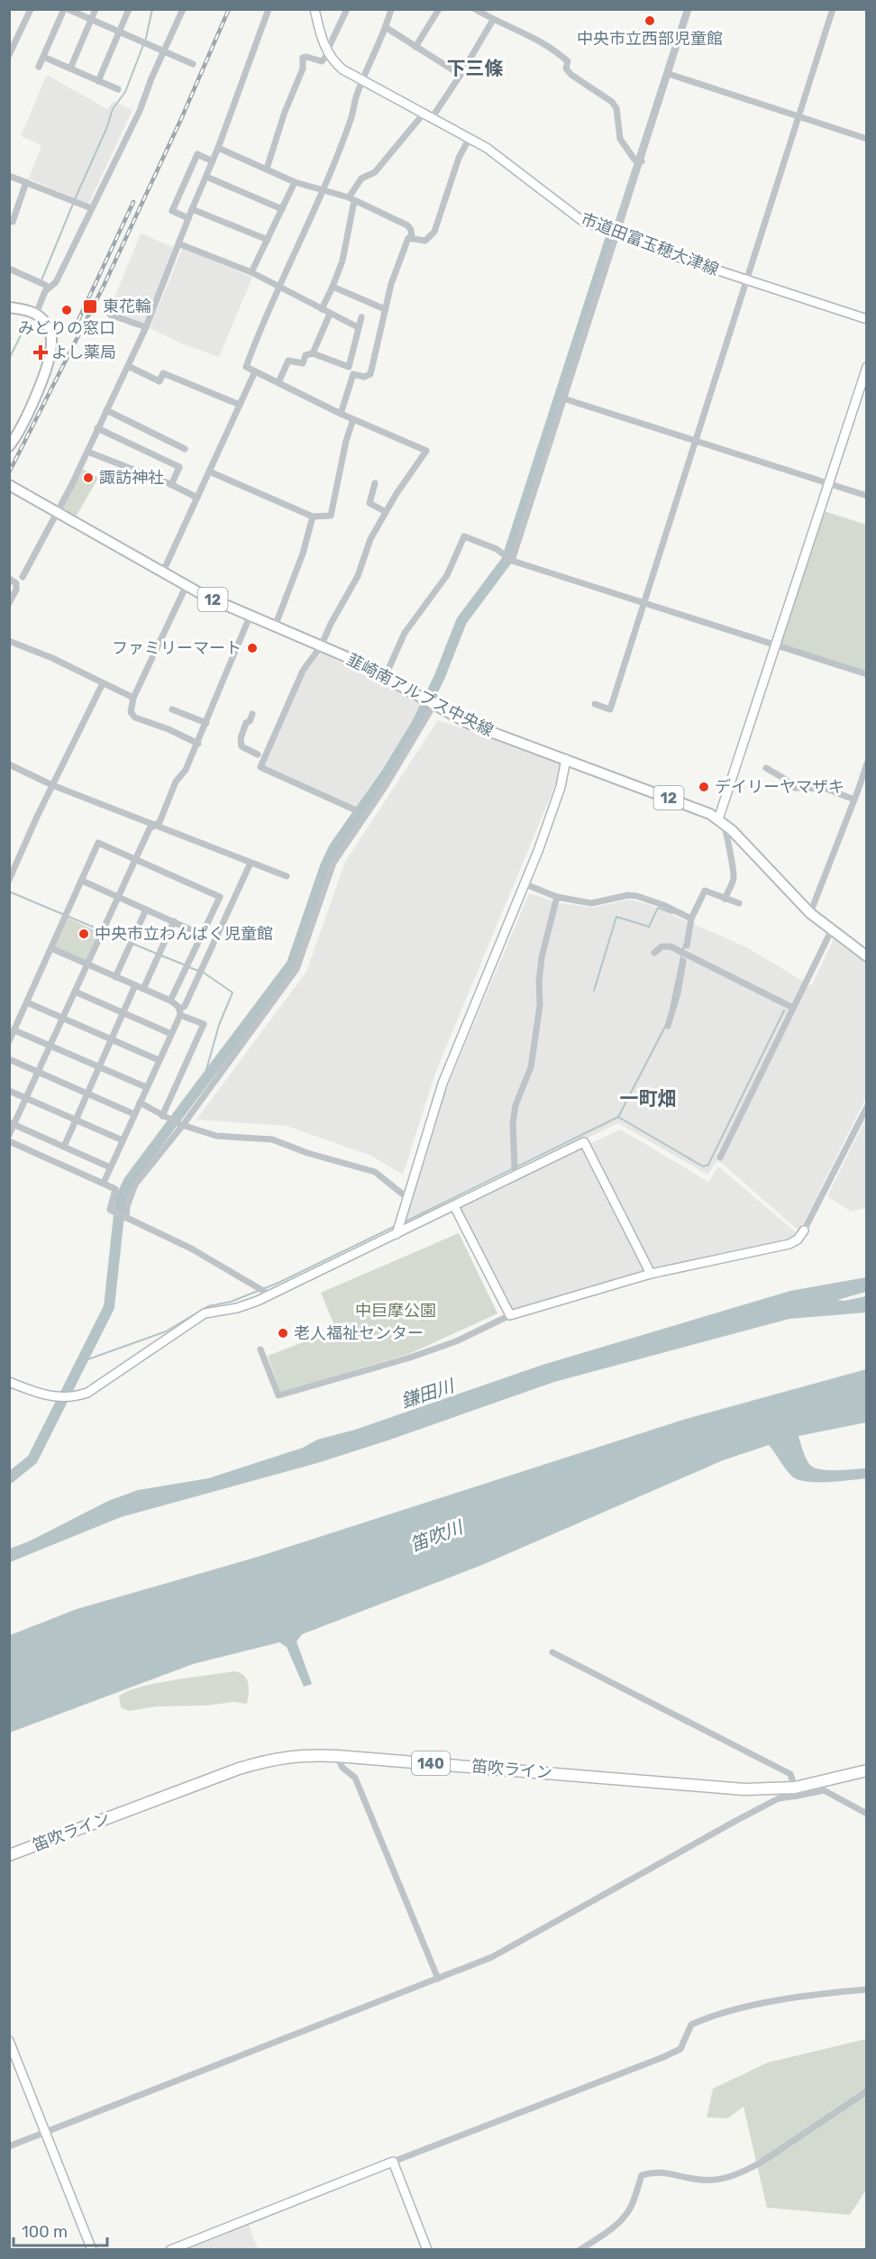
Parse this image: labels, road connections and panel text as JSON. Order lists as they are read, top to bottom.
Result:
{
  "streets": {
    "highway": ["140", "笛吹ライン"],
    "main road": ["12", "韮崎南アルプス中央線"],
    "street": ["市道田富玉穂大津線"]
  },
  "districts": ["下三條", "一町畑"],
  "water": ["鎌田川", "笛吹川"],
  "parks": ["中巨摩公園"],
  "places": {
    "other": [
      "中央市立西部児童館",
      "みどりの窓口",
      "諏訪神社",
      "ファミリーマート",
      "デイリーヤマザキ",
      "中央市立わんぱく児童館",
      "老人福祉センター"
    ],
    "transit": ["東花輪"],
    "health": ["よし薬局"]
  },
  "scale_bar": "100 m"
}
